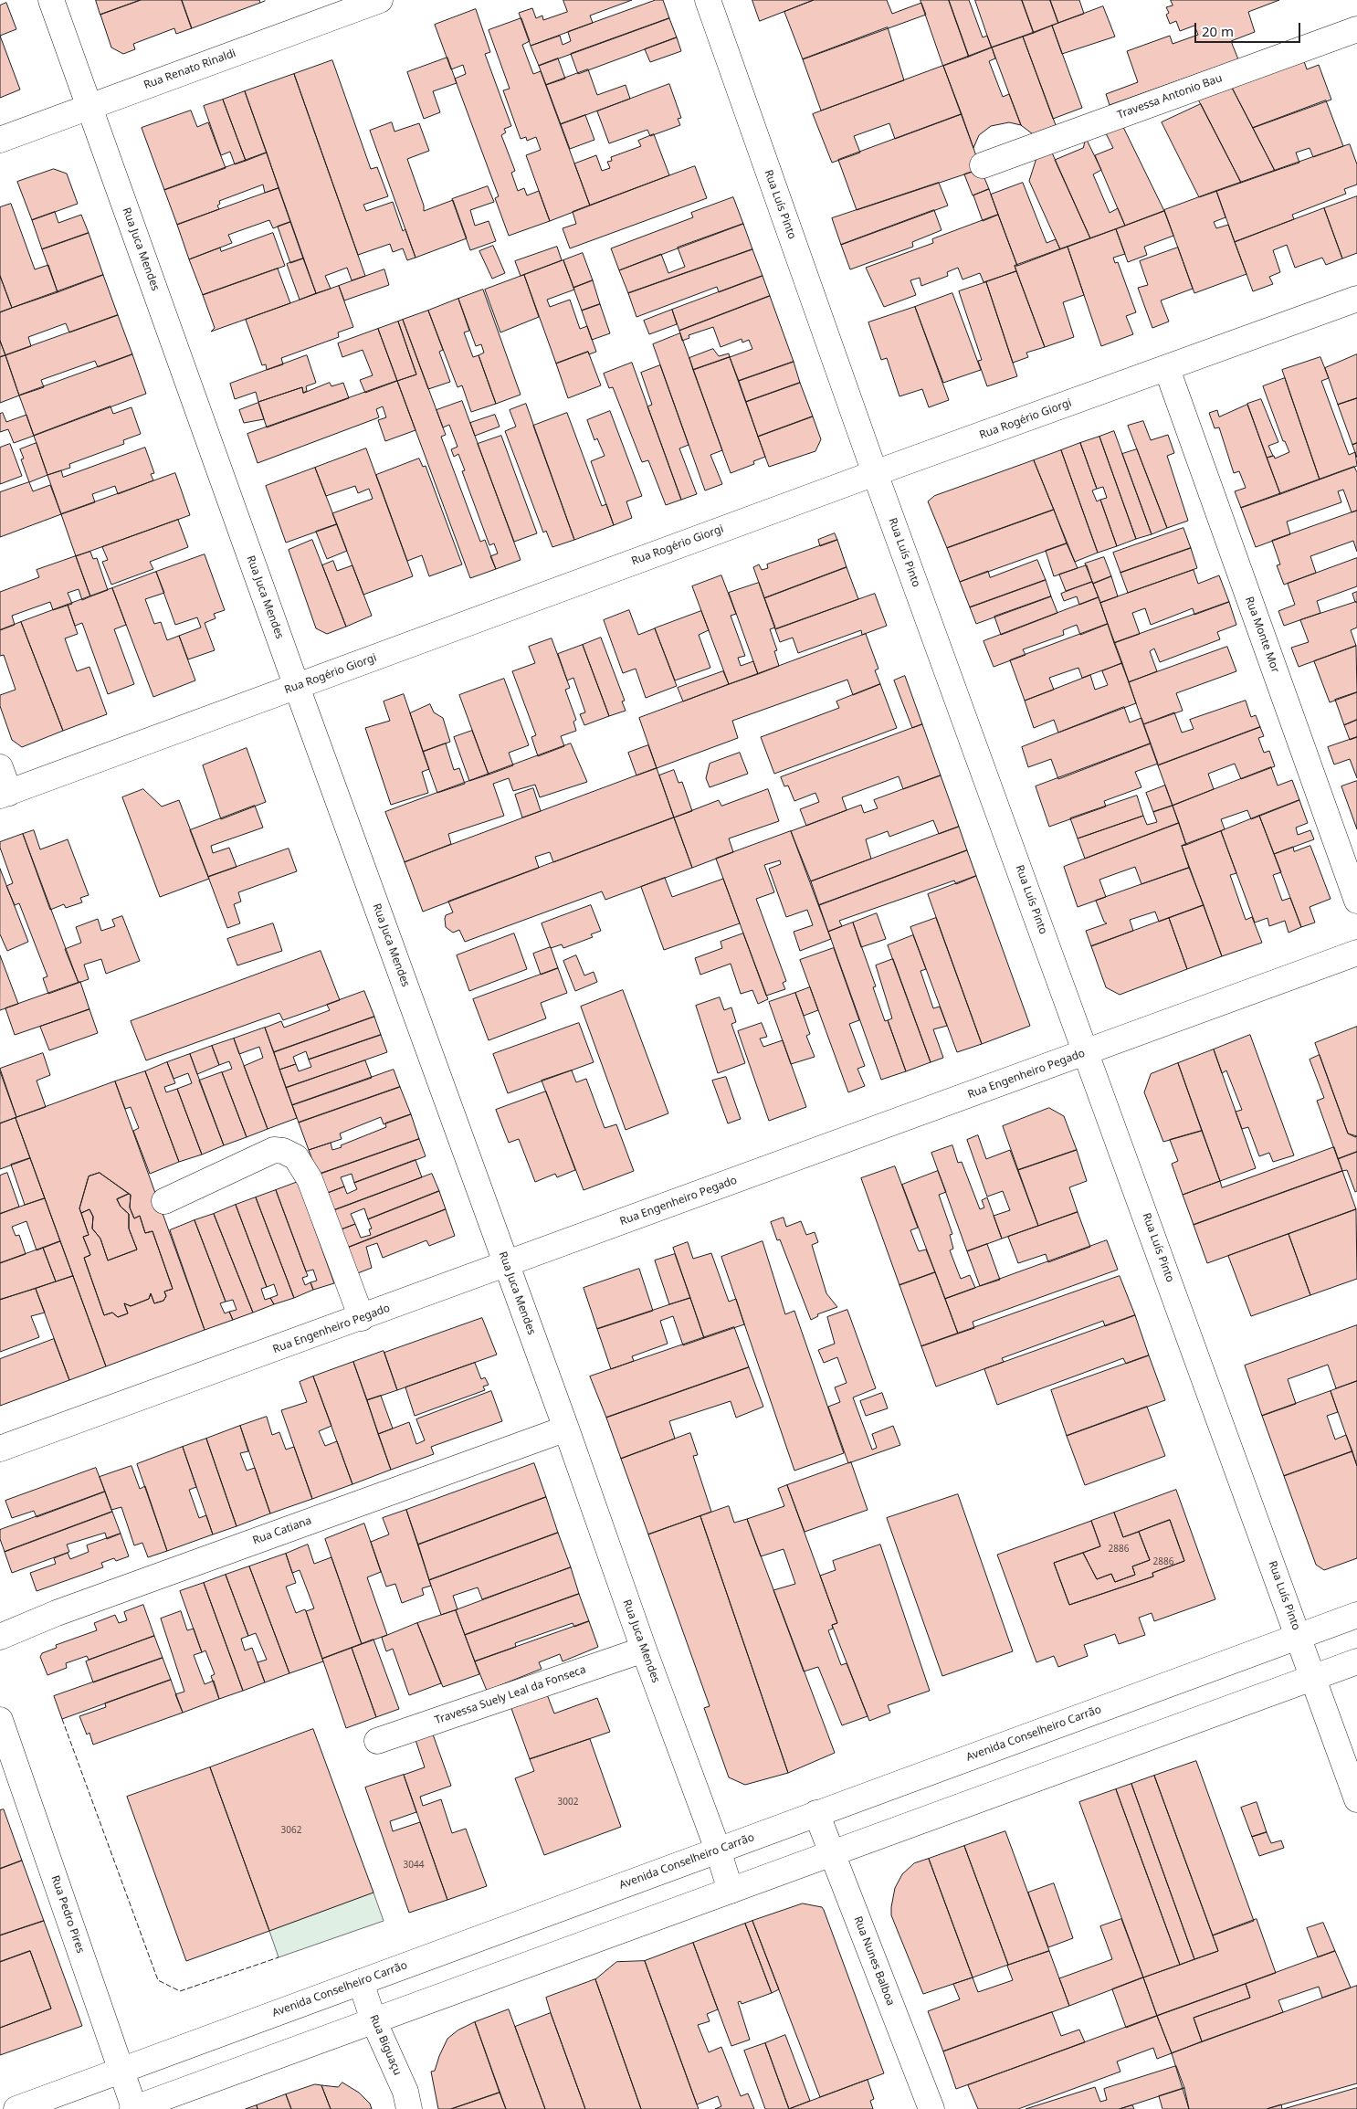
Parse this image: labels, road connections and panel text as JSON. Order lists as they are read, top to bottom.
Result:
{
  "streets": {
    "street": [
      "Rua Renato Rinaldi",
      "Travessa Antonio Bau",
      "Rua Luís Pinto",
      "Rua Juca Mendes",
      "Rua Rogério Giorgi",
      "Rua Monte Mor",
      "Rua Engenheiro Pegado",
      "Rua Catiana",
      "Travessa Suely Leal da Fonseca",
      "Avenida Conselheiro Carrão",
      "Rua Pedro Pires",
      "Rua Nunes Balboa",
      "Rua Biguaçu"
    ]
  },
  "crossings": [
    ["Rua Renato Rinaldi", "Rua Juca Mendes"],
    ["Rua Luís Pinto", "Rua Rogério Giorgi"],
    ["Rua Luís Pinto", "Rua Engenheiro Pegado"],
    ["Rua Luís Pinto", "Avenida Conselheiro Carrão"],
    ["Rua Juca Mendes", "Rua Rogério Giorgi"],
    ["Rua Juca Mendes", "Rua Engenheiro Pegado"],
    ["Rua Juca Mendes", "Rua Catiana"],
    ["Rua Juca Mendes", "Travessa Suely Leal da Fonseca"],
    ["Rua Juca Mendes", "Avenida Conselheiro Carrão"],
    ["Rua Rogério Giorgi", "Rua Monte Mor"],
    ["Avenida Conselheiro Carrão", "Rua Pedro Pires"],
    ["Avenida Conselheiro Carrão", "Rua Nunes Balboa"],
    ["Avenida Conselheiro Carrão", "Rua Biguaçu"]
  ],
  "house_numbers": [
    "2886",
    "2886",
    "3002",
    "3062",
    "3044"
  ],
  "scale_bar": "20 m"
}
